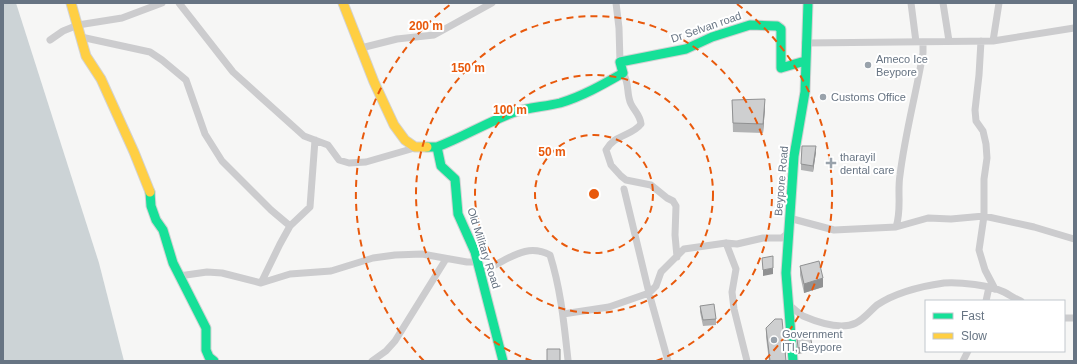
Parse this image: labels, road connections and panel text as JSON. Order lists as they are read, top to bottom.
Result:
{
  "streets": {
    "street": ["Dr Selvan road", "Beypore Road", "Old Military Road"]
  },
  "crossings": [
    ["Dr Selvan road", "Beypore Road"]
  ],
  "places": {
    "other": ["Ameco Ice Beypore", "Customs Office", "Government ITI, Beypore"],
    "health": ["tharayil dental care"]
  },
  "legend": ["Fast", "Slow"],
  "rings": [
    "200 m",
    "150 m",
    "100 m",
    "50 m"
  ]
}
